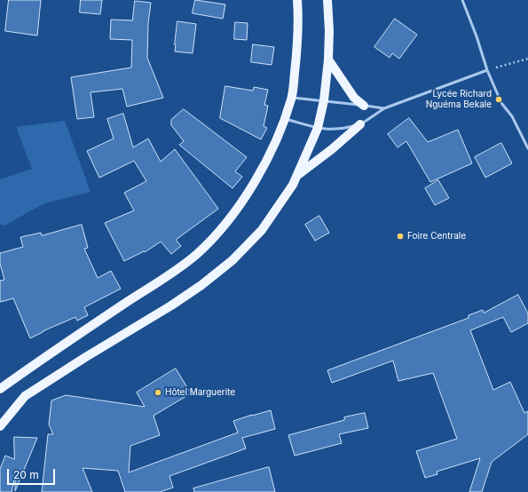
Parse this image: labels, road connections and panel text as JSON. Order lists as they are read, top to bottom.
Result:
{
  "places": ["Lycée Richard Nguéma Bekale", "Foire Centrale", "Hôtel Marguerite"],
  "scale_bar": "20 m"
}
